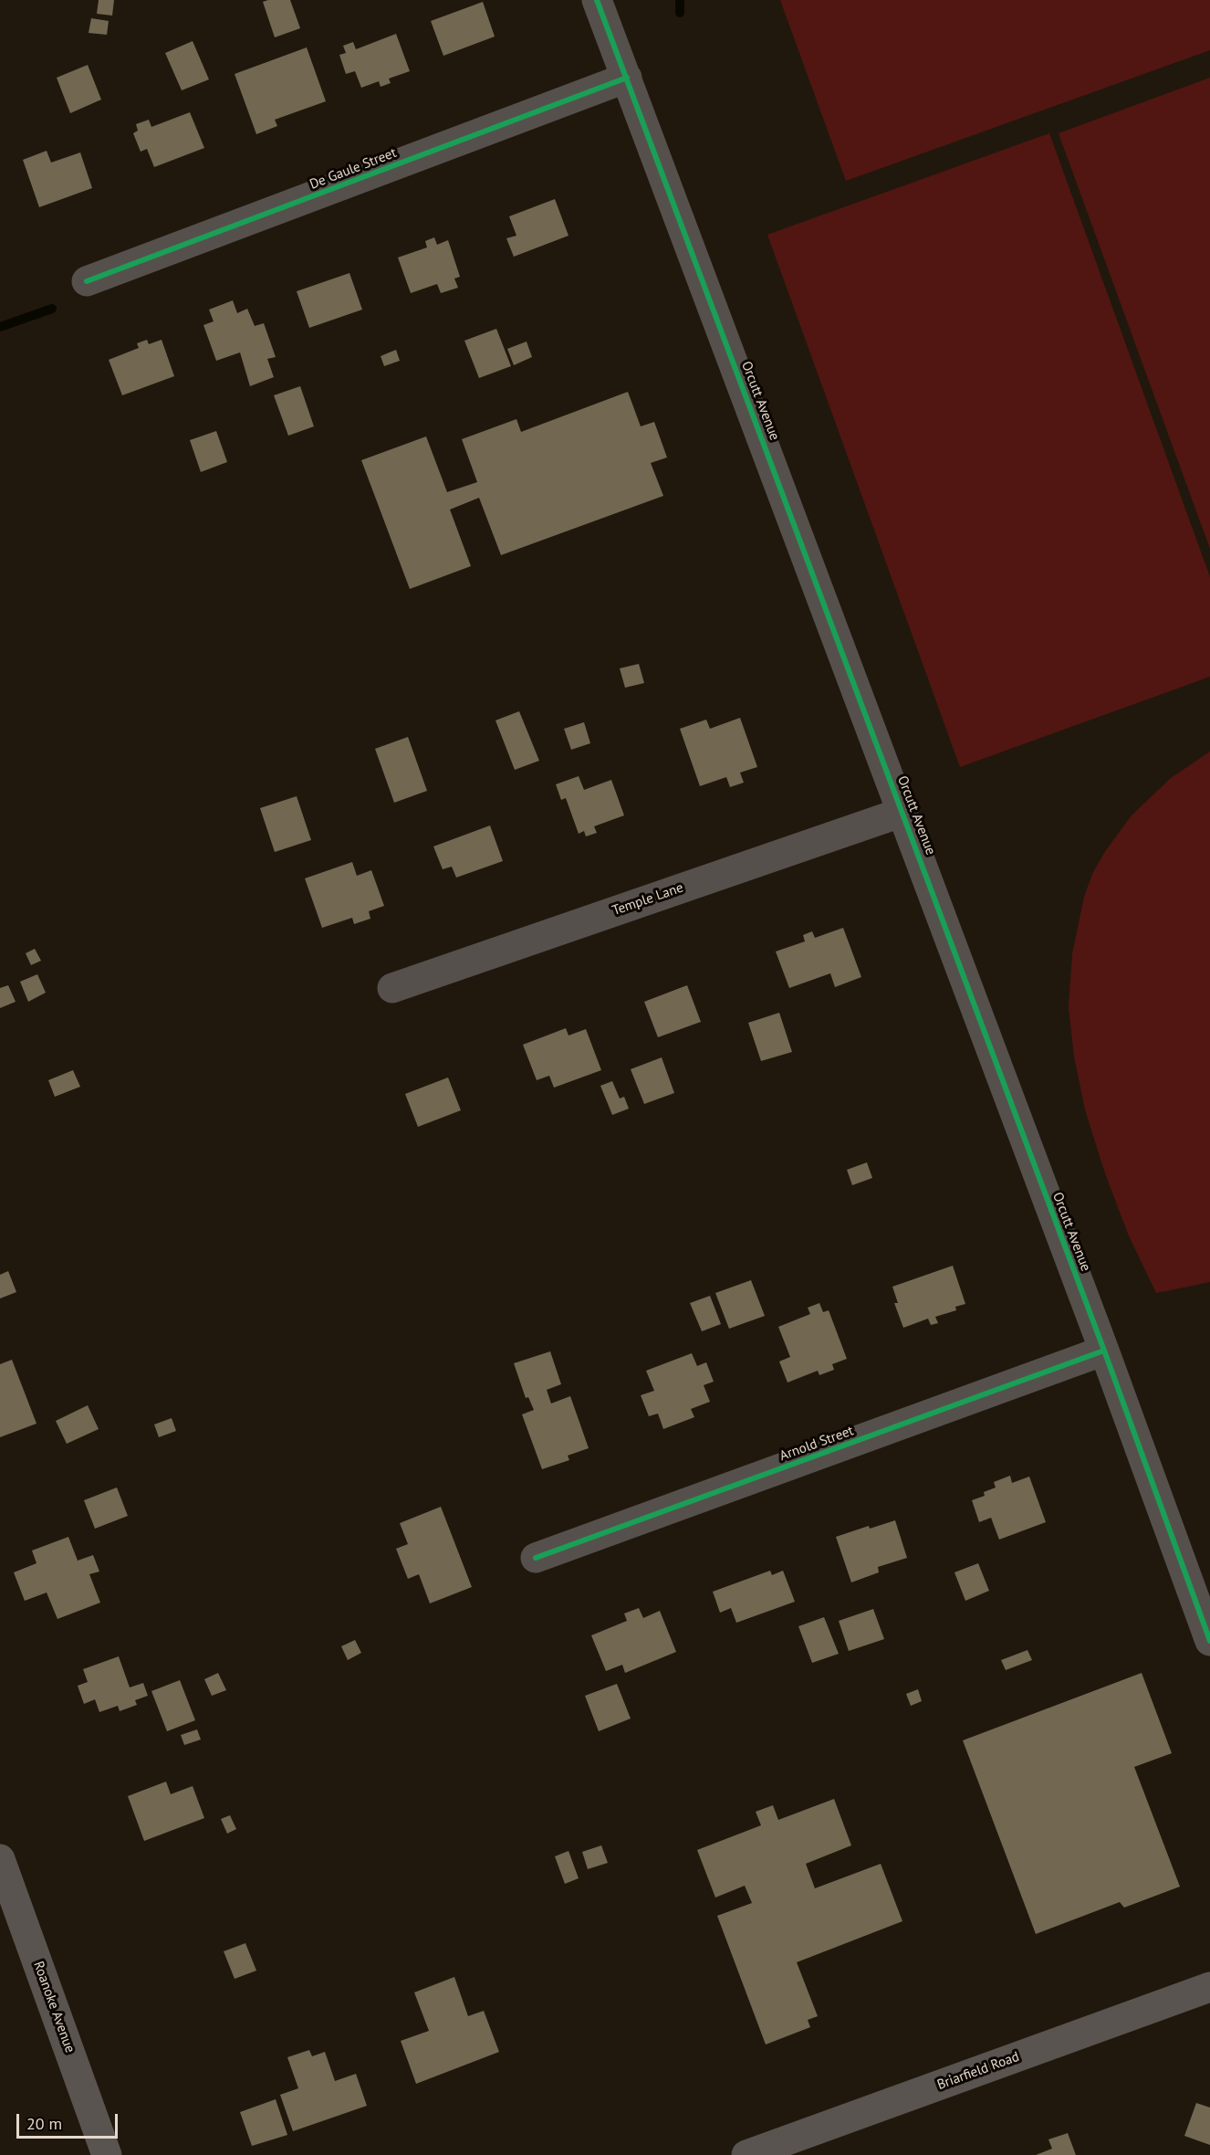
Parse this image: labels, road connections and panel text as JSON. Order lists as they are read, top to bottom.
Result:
{
  "streets": {
    "main road": ["Roanoke Avenue", "Briarfield Road"],
    "street": [
      "De Gaule Street",
      "Orcutt Avenue",
      "Temple Lane",
      "Arnold Street"
    ]
  },
  "crossings": [
    ["De Gaule Street", "Orcutt Avenue"],
    ["Orcutt Avenue", "Temple Lane"],
    ["Orcutt Avenue", "Arnold Street"]
  ],
  "scale_bar": "20 m"
}
